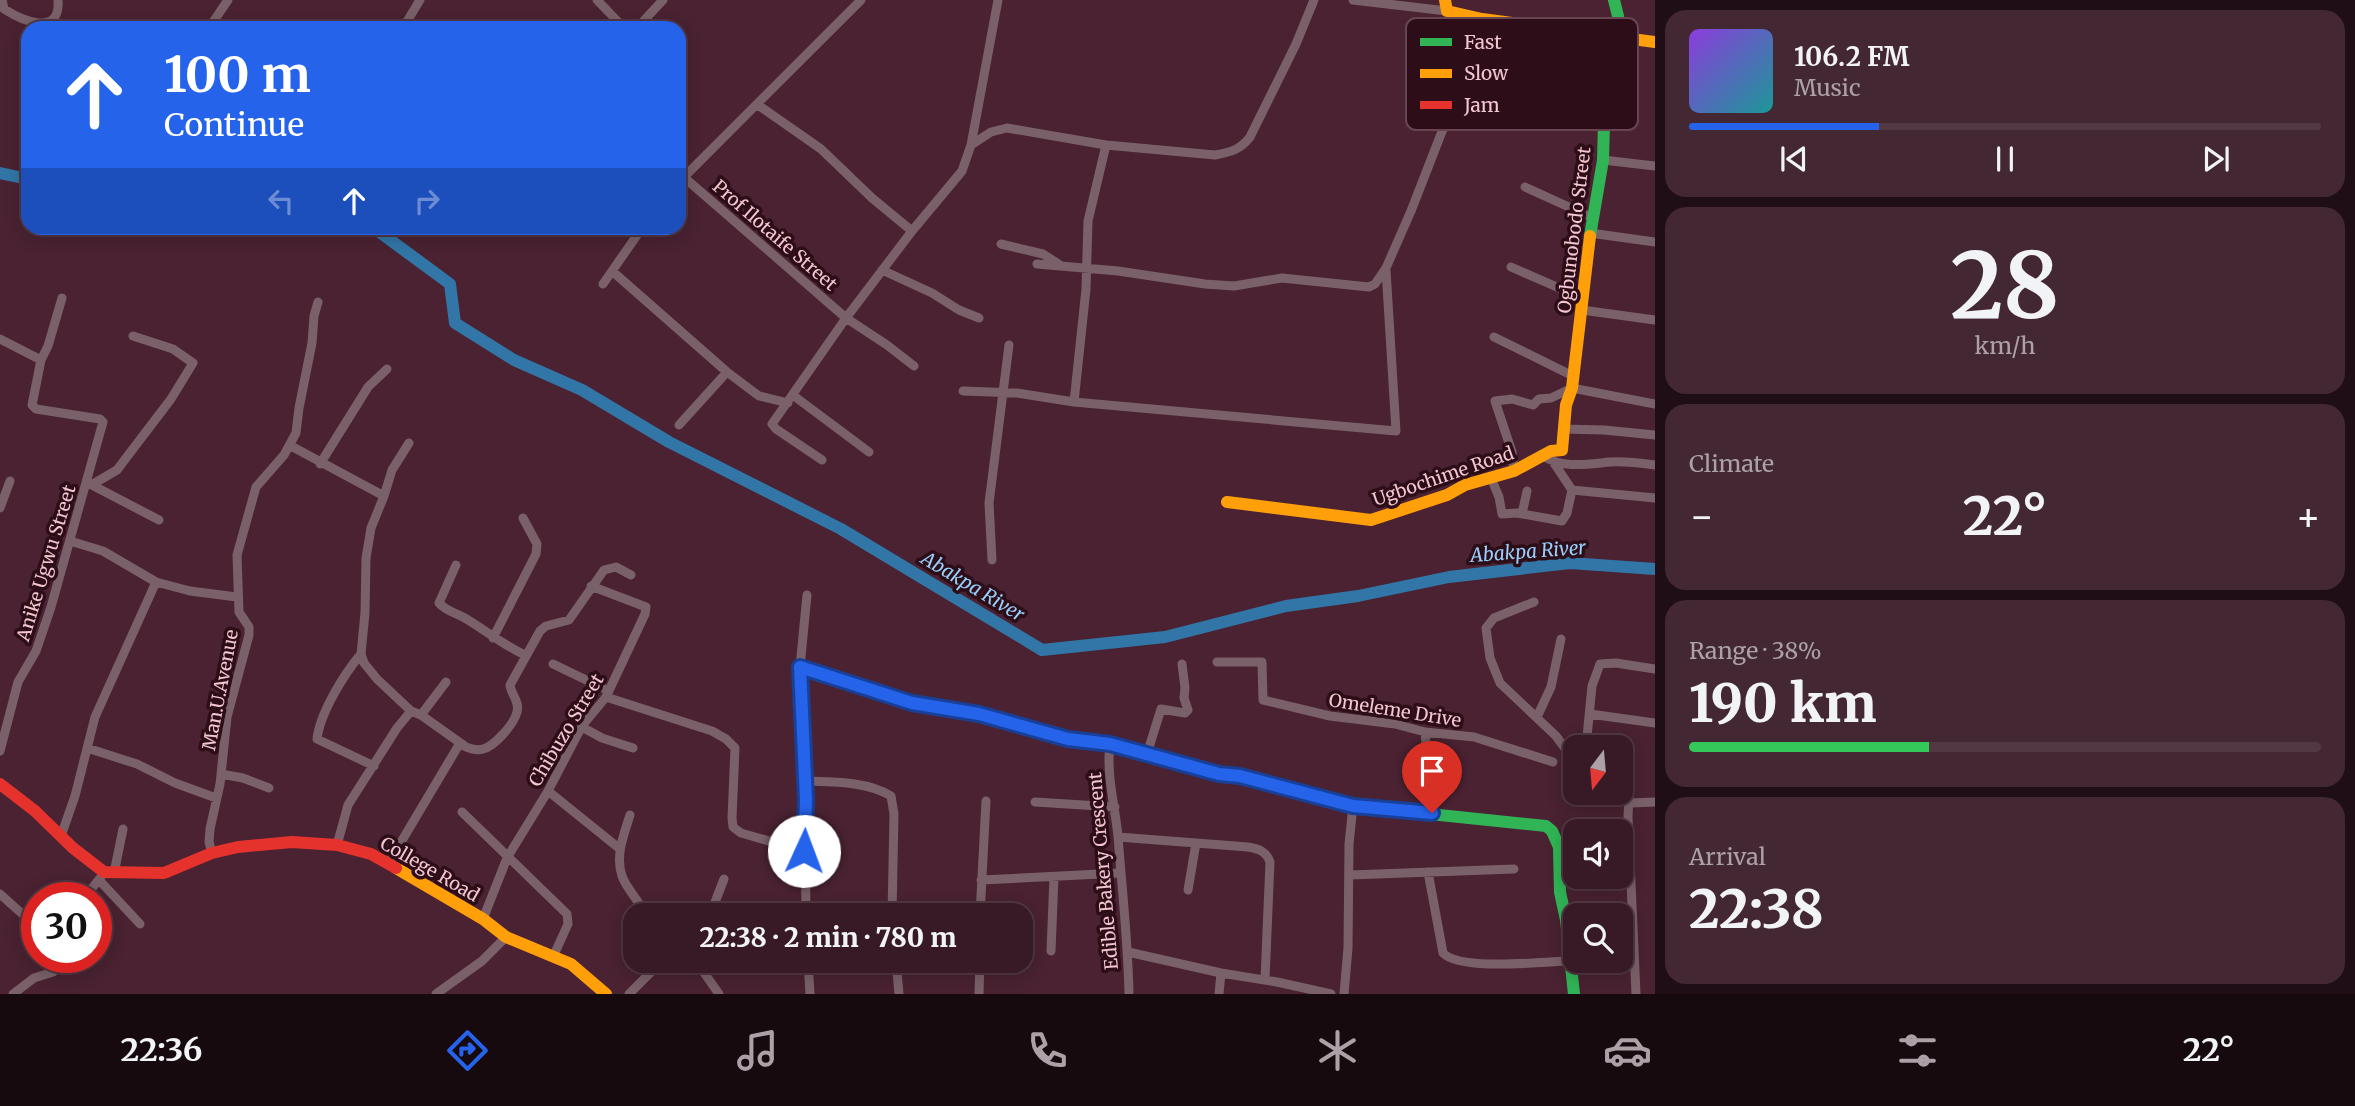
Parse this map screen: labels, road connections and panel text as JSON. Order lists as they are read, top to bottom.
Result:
{
  "streets": {
    "street": [
      "Ogbunobodo Street",
      "Prof Ilotaife Street",
      "Ugbochime Road",
      "Anike Ugwu Street",
      "Man.U.Avenue",
      "Omeleme Drive",
      "Chibuzo Street",
      "College Road",
      "Edible Bakery Crescent"
    ]
  },
  "crossings": [
    ["Ogbunobodo Street", "Ugbochime Road"],
    ["Man.U.Avenue", "College Road"],
    ["Chibuzo Street", "College Road"]
  ],
  "water": ["Abakpa River"],
  "legend": ["Fast", "Slow", "Jam"],
  "north": "bottom",
  "page": {
    "turn": ["100 m", "Continue"],
    "song": ["106.2 FM", "Music"],
    "tile": [
      ["28", "km/h"],
      "Climate",
      ["Range · 38%", "190 km"],
      ["Arrival", "22:38"]
    ],
    "heat": ["−", "22°", "+"],
    "limit": "30",
    "trip": "22:38 · 2 min · 780 m",
    "tabs": ["22:36", "22°"]
  }
}
